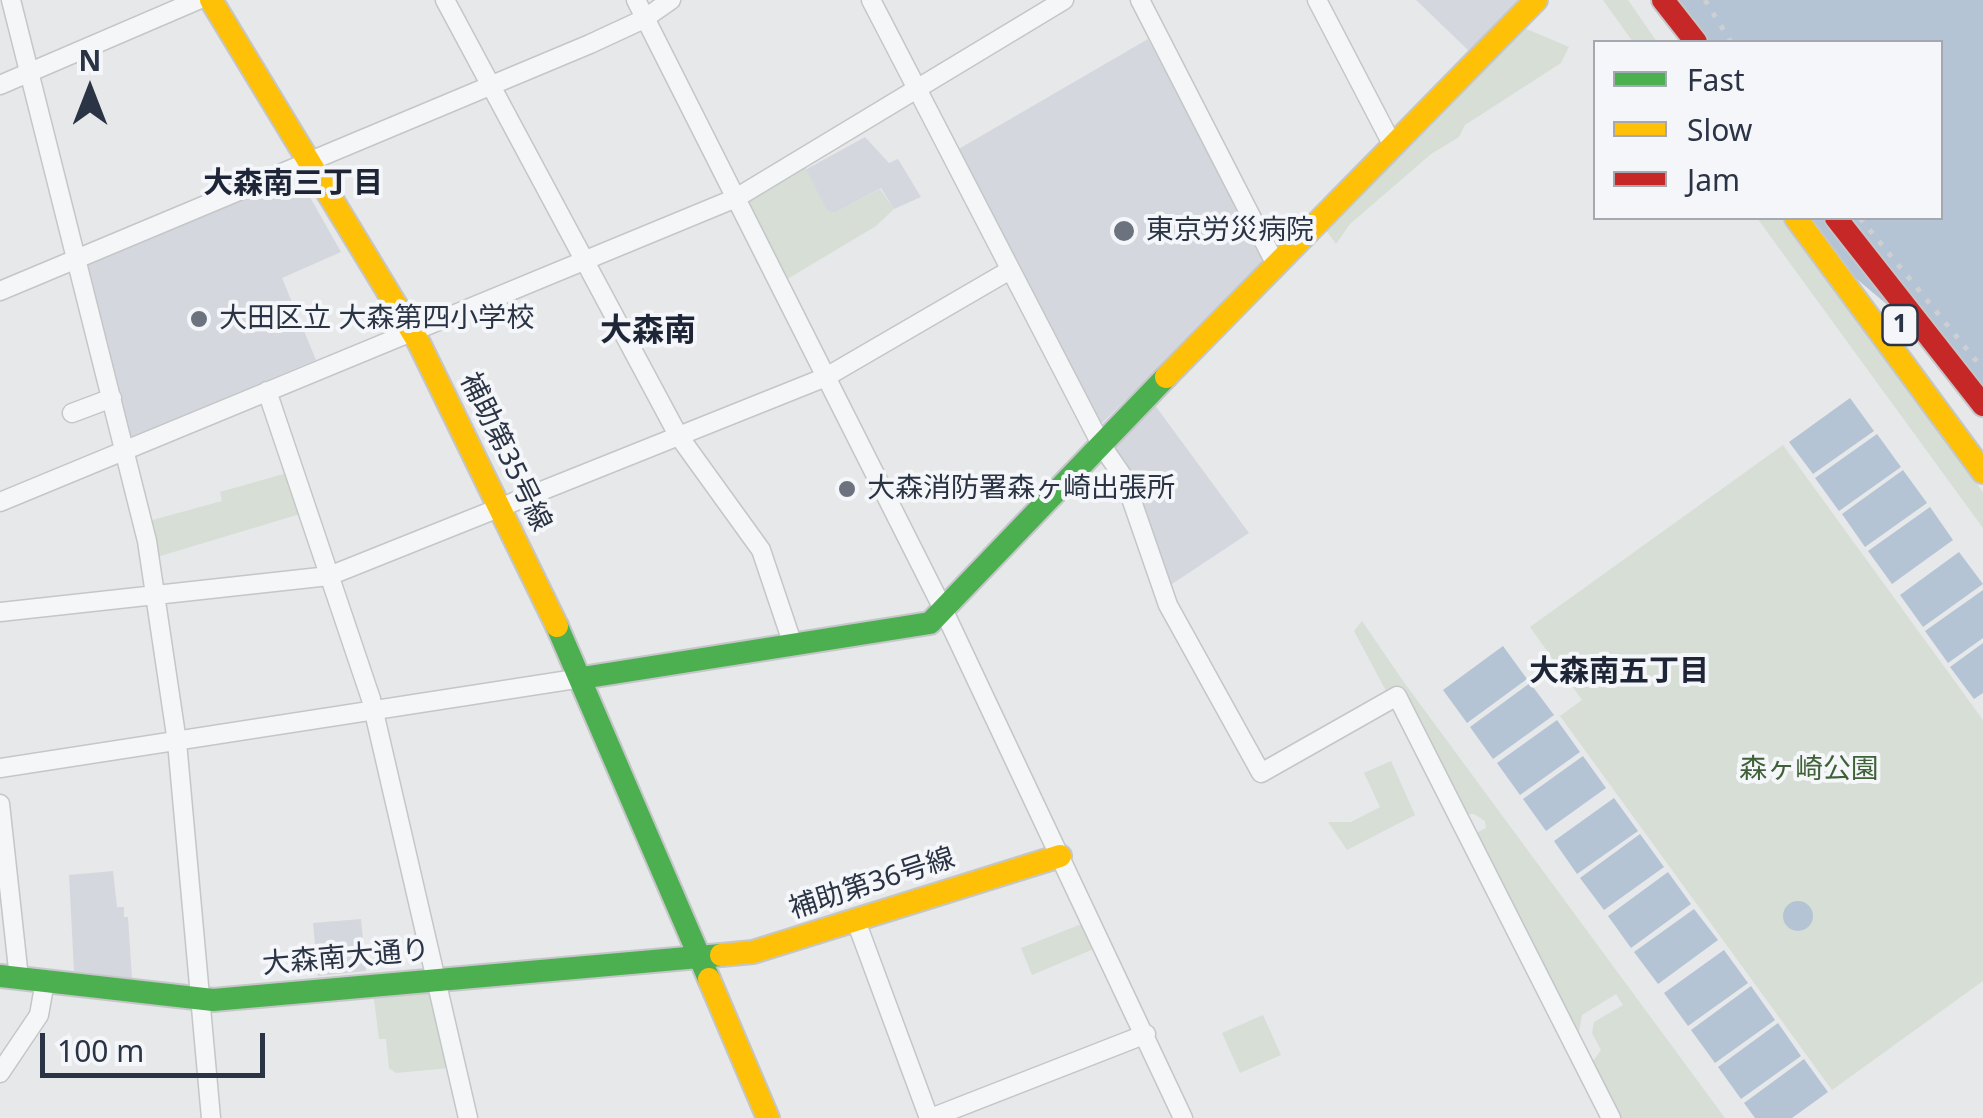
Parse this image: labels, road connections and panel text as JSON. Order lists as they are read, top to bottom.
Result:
{
  "streets": {
    "main road": [
      "1",
      "補助第35号線",
      "補助第36号線",
      "大森南大通り"
    ]
  },
  "crossings": [
    ["補助第35号線", "補助第36号線"],
    ["補助第35号線", "大森南大通り"],
    ["補助第36号線", "大森南大通り"]
  ],
  "districts": ["大森南三丁目", "大森南", "大森南五丁目"],
  "parks": ["森ヶ崎公園"],
  "places": ["東京労災病院", "大田区立 大森第四小学校", "大森消防署森ヶ崎出張所"],
  "legend": ["Fast", "Slow", "Jam"],
  "scale_bar": "100 m",
  "north": "top"
}
